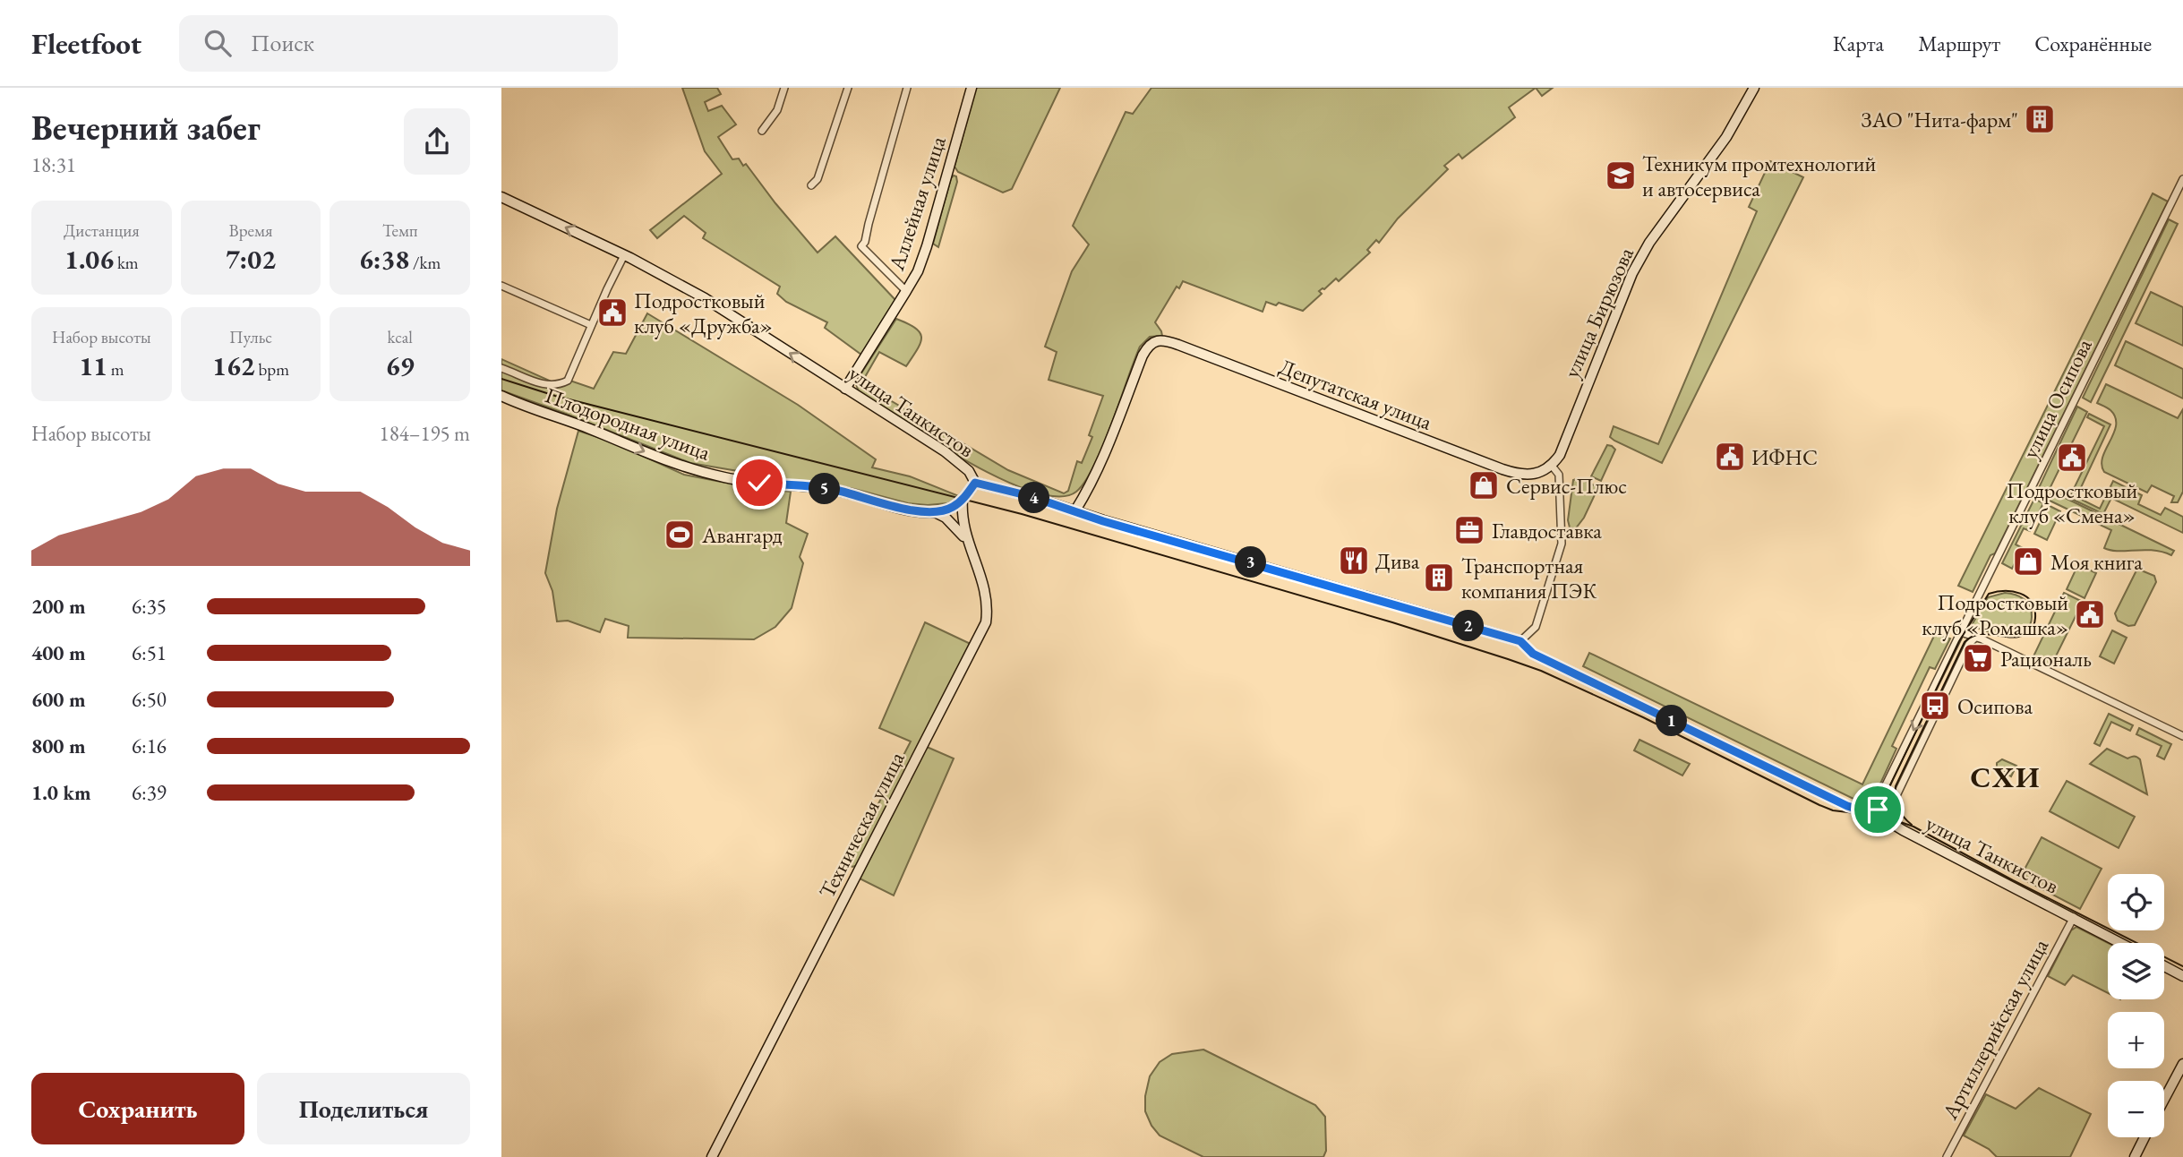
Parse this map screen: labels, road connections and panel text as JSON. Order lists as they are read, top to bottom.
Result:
{
  "streets": {
    "main road": [
      "Аллейная улица",
      "улица Бирюзова",
      "Депутатская улица",
      "улица Танкистов",
      "Плодородная улица",
      "Техническая улица"
    ],
    "street": ["улица Осипова", "Артиллерийская улица"]
  },
  "crossings": [
    ["Аллейная улица", "улица Танкистов"],
    ["улица Бирюзова", "Депутатская улица"],
    ["Депутатская улица", "улица Танкистов"],
    ["улица Осипова", "улица Танкистов"],
    ["улица Танкистов", "Артиллерийская улица"]
  ],
  "one_way": ["Плодородная улица"],
  "districts": ["СХИ"],
  "places": {
    "building": ["ЗАО \"Нита-фарм\"", "Транспортная компания ПЭК"],
    "school or university": ["Техникум промтехнологий и автосервиса"],
    "public building": [
      "Подростковый клуб «Дружба»",
      "ИФНС",
      "Подростковый клуб «Смена»",
      "Подростковый клуб «Ромашка»"
    ],
    "shop": ["Сервис-Плюс", "Моя книга"],
    "office": ["Главдоставка"],
    "sports": ["Авангард"],
    "restaurant": ["Дива"],
    "supermarket": ["Рациональ"],
    "bus stop": ["Осипова"]
  },
  "page": {
    "header": "Fleetfoot",
    "search": "Поиск",
    "nav": ["Карта", "Маршрут", "Сохранённые"],
    "heading": ["Вечерний забег", "18:31"],
    "stats": [
      ["Дистанция", "1.06 km"],
      ["Время", "7:02"],
      ["Темп", "6:38 /km"],
      ["Набор высоты", "11 m"],
      ["Пульс", "162 bpm"],
      ["kcal", "69"]
    ],
    "chart": ["Набор высоты", "184–195 m"],
    "pins": [
      "5",
      "4",
      "3",
      "2",
      "1"
    ],
    "list": [
      {
        "name": "200 m",
        "note": "6:35"
      },
      {
        "name": "400 m",
        "note": "6:51"
      },
      {
        "name": "600 m",
        "note": "6:50"
      },
      {
        "name": "800 m",
        "note": "6:16"
      },
      {
        "name": "1.0 km",
        "note": "6:39"
      }
    ],
    "map_buttons": ["+", "−"],
    "buttons": ["Сохранить", "Поделиться"]
  }
}
